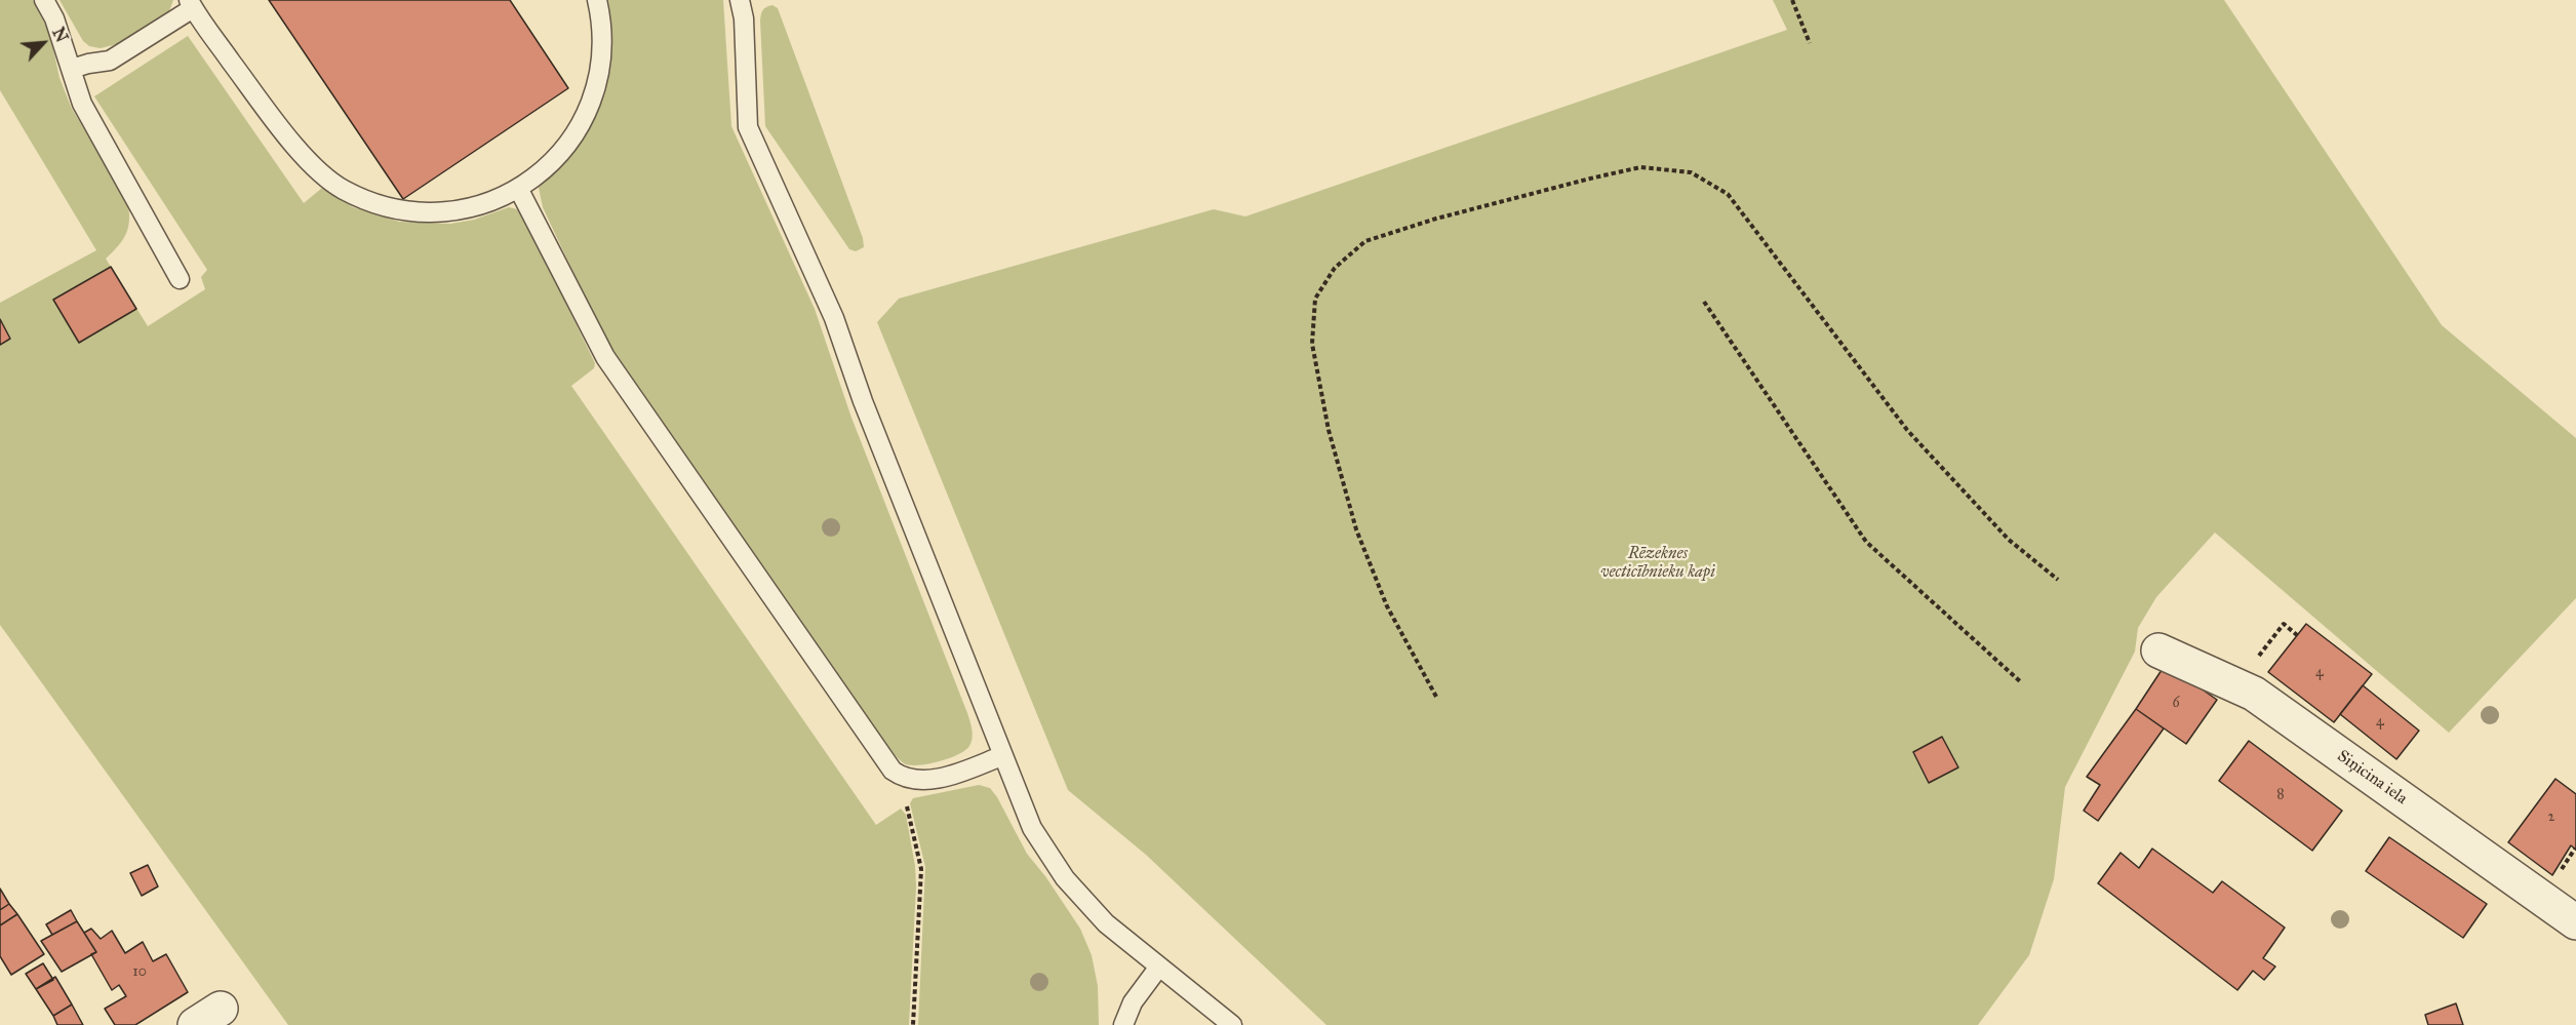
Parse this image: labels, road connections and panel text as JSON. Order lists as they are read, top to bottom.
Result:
{
  "streets": {
    "street": ["Siņicina iela"]
  },
  "parks": ["Rēzeknes vecticībnieku kapi"],
  "house_numbers": [
    "4",
    "6",
    "4",
    "8",
    "2",
    "10"
  ],
  "north": "top right"
}
